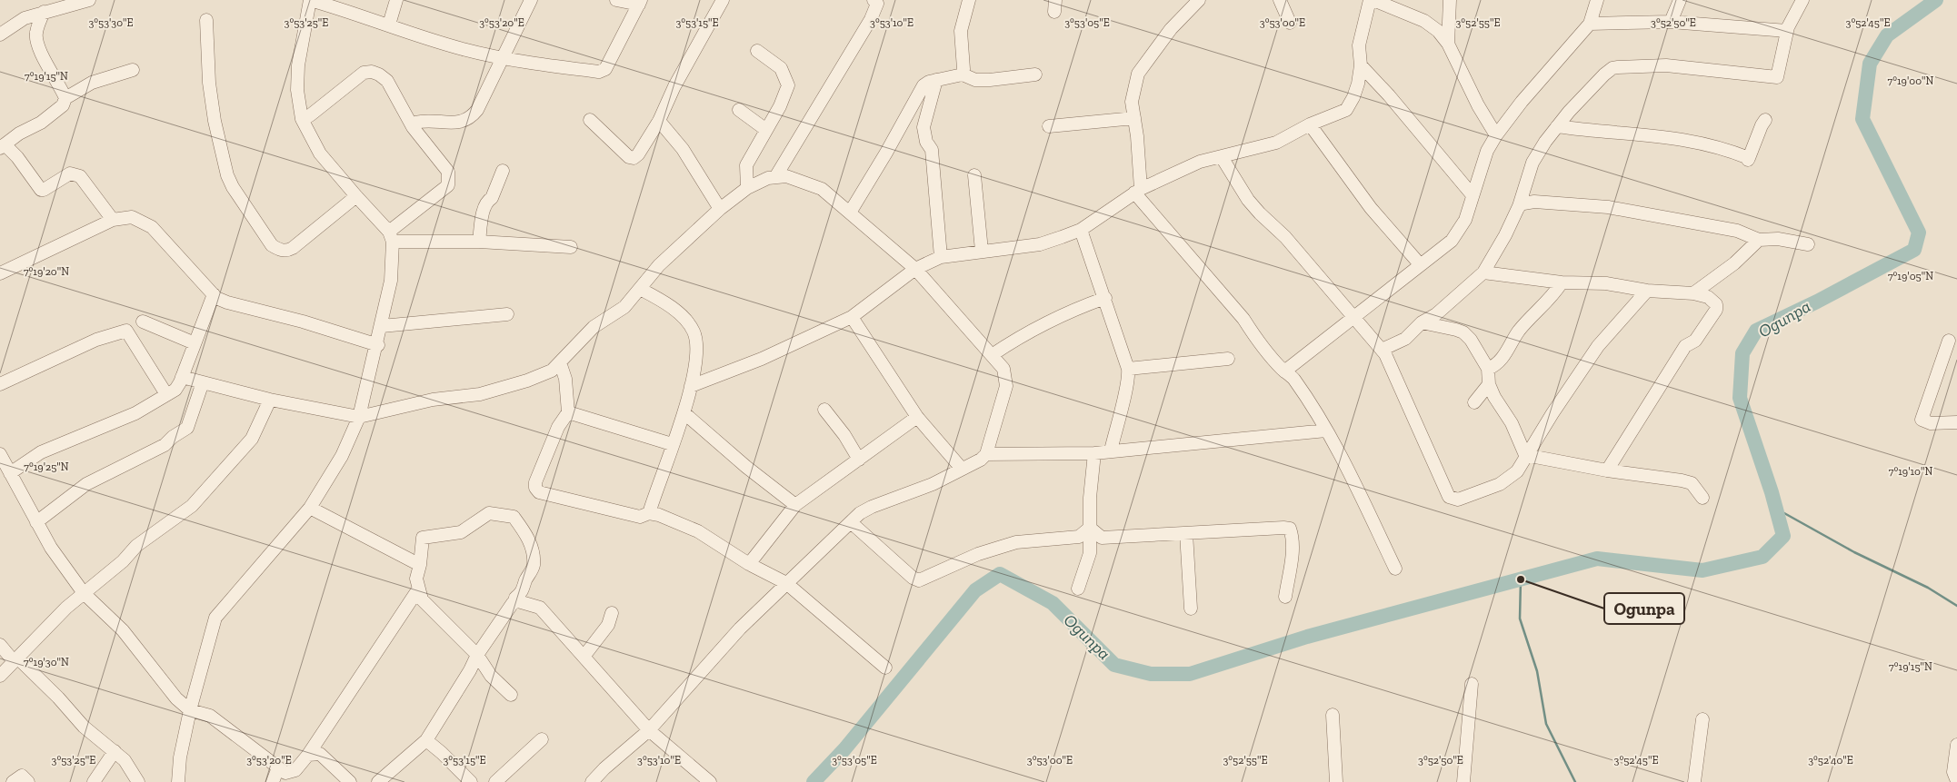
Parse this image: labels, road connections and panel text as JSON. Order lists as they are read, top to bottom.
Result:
{
  "water": ["Ogunpa"],
  "places": ["Ogunpa"],
  "coordinates": [
    "3°53'30\"E",
    "3°53'25\"E",
    "3°53'20\"E",
    "3°53'15\"E",
    "3°53'10\"E",
    "3°53'05\"E",
    "3°53'00\"E",
    "3°52'55\"E",
    "3°52'50\"E",
    "3°52'45\"E",
    "7°19'15\"N",
    "7°19'00\"N",
    "7°19'20\"N",
    "7°19'05\"N",
    "7°19'25\"N",
    "7°19'10\"N",
    "7°19'30\"N",
    "3°52'40\"E"
  ]
}
